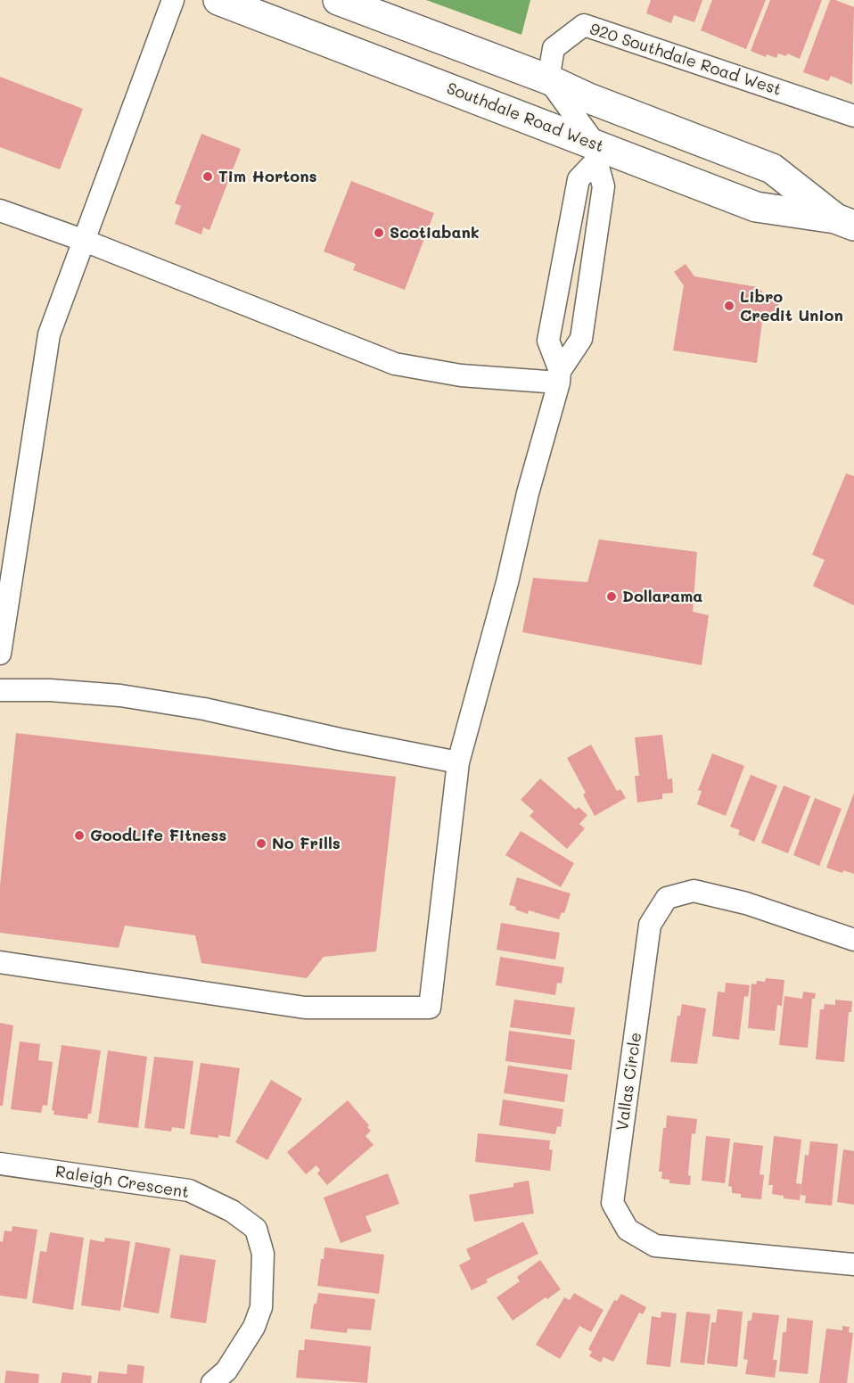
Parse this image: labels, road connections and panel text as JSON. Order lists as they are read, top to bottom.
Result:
{
  "streets": {
    "main road": ["Southdale Road West"],
    "street": ["920 Southdale Road West", "Vallas Circle", "Raleigh Crescent"]
  },
  "crossings": [
    ["920 Southdale Road West", "Southdale Road West"]
  ],
  "places": [
    "Tim Hortons",
    "Scotiabank",
    "Libro Credit Union",
    "Dollarama",
    "GoodLife Fitness",
    "No Frills"
  ]
}
